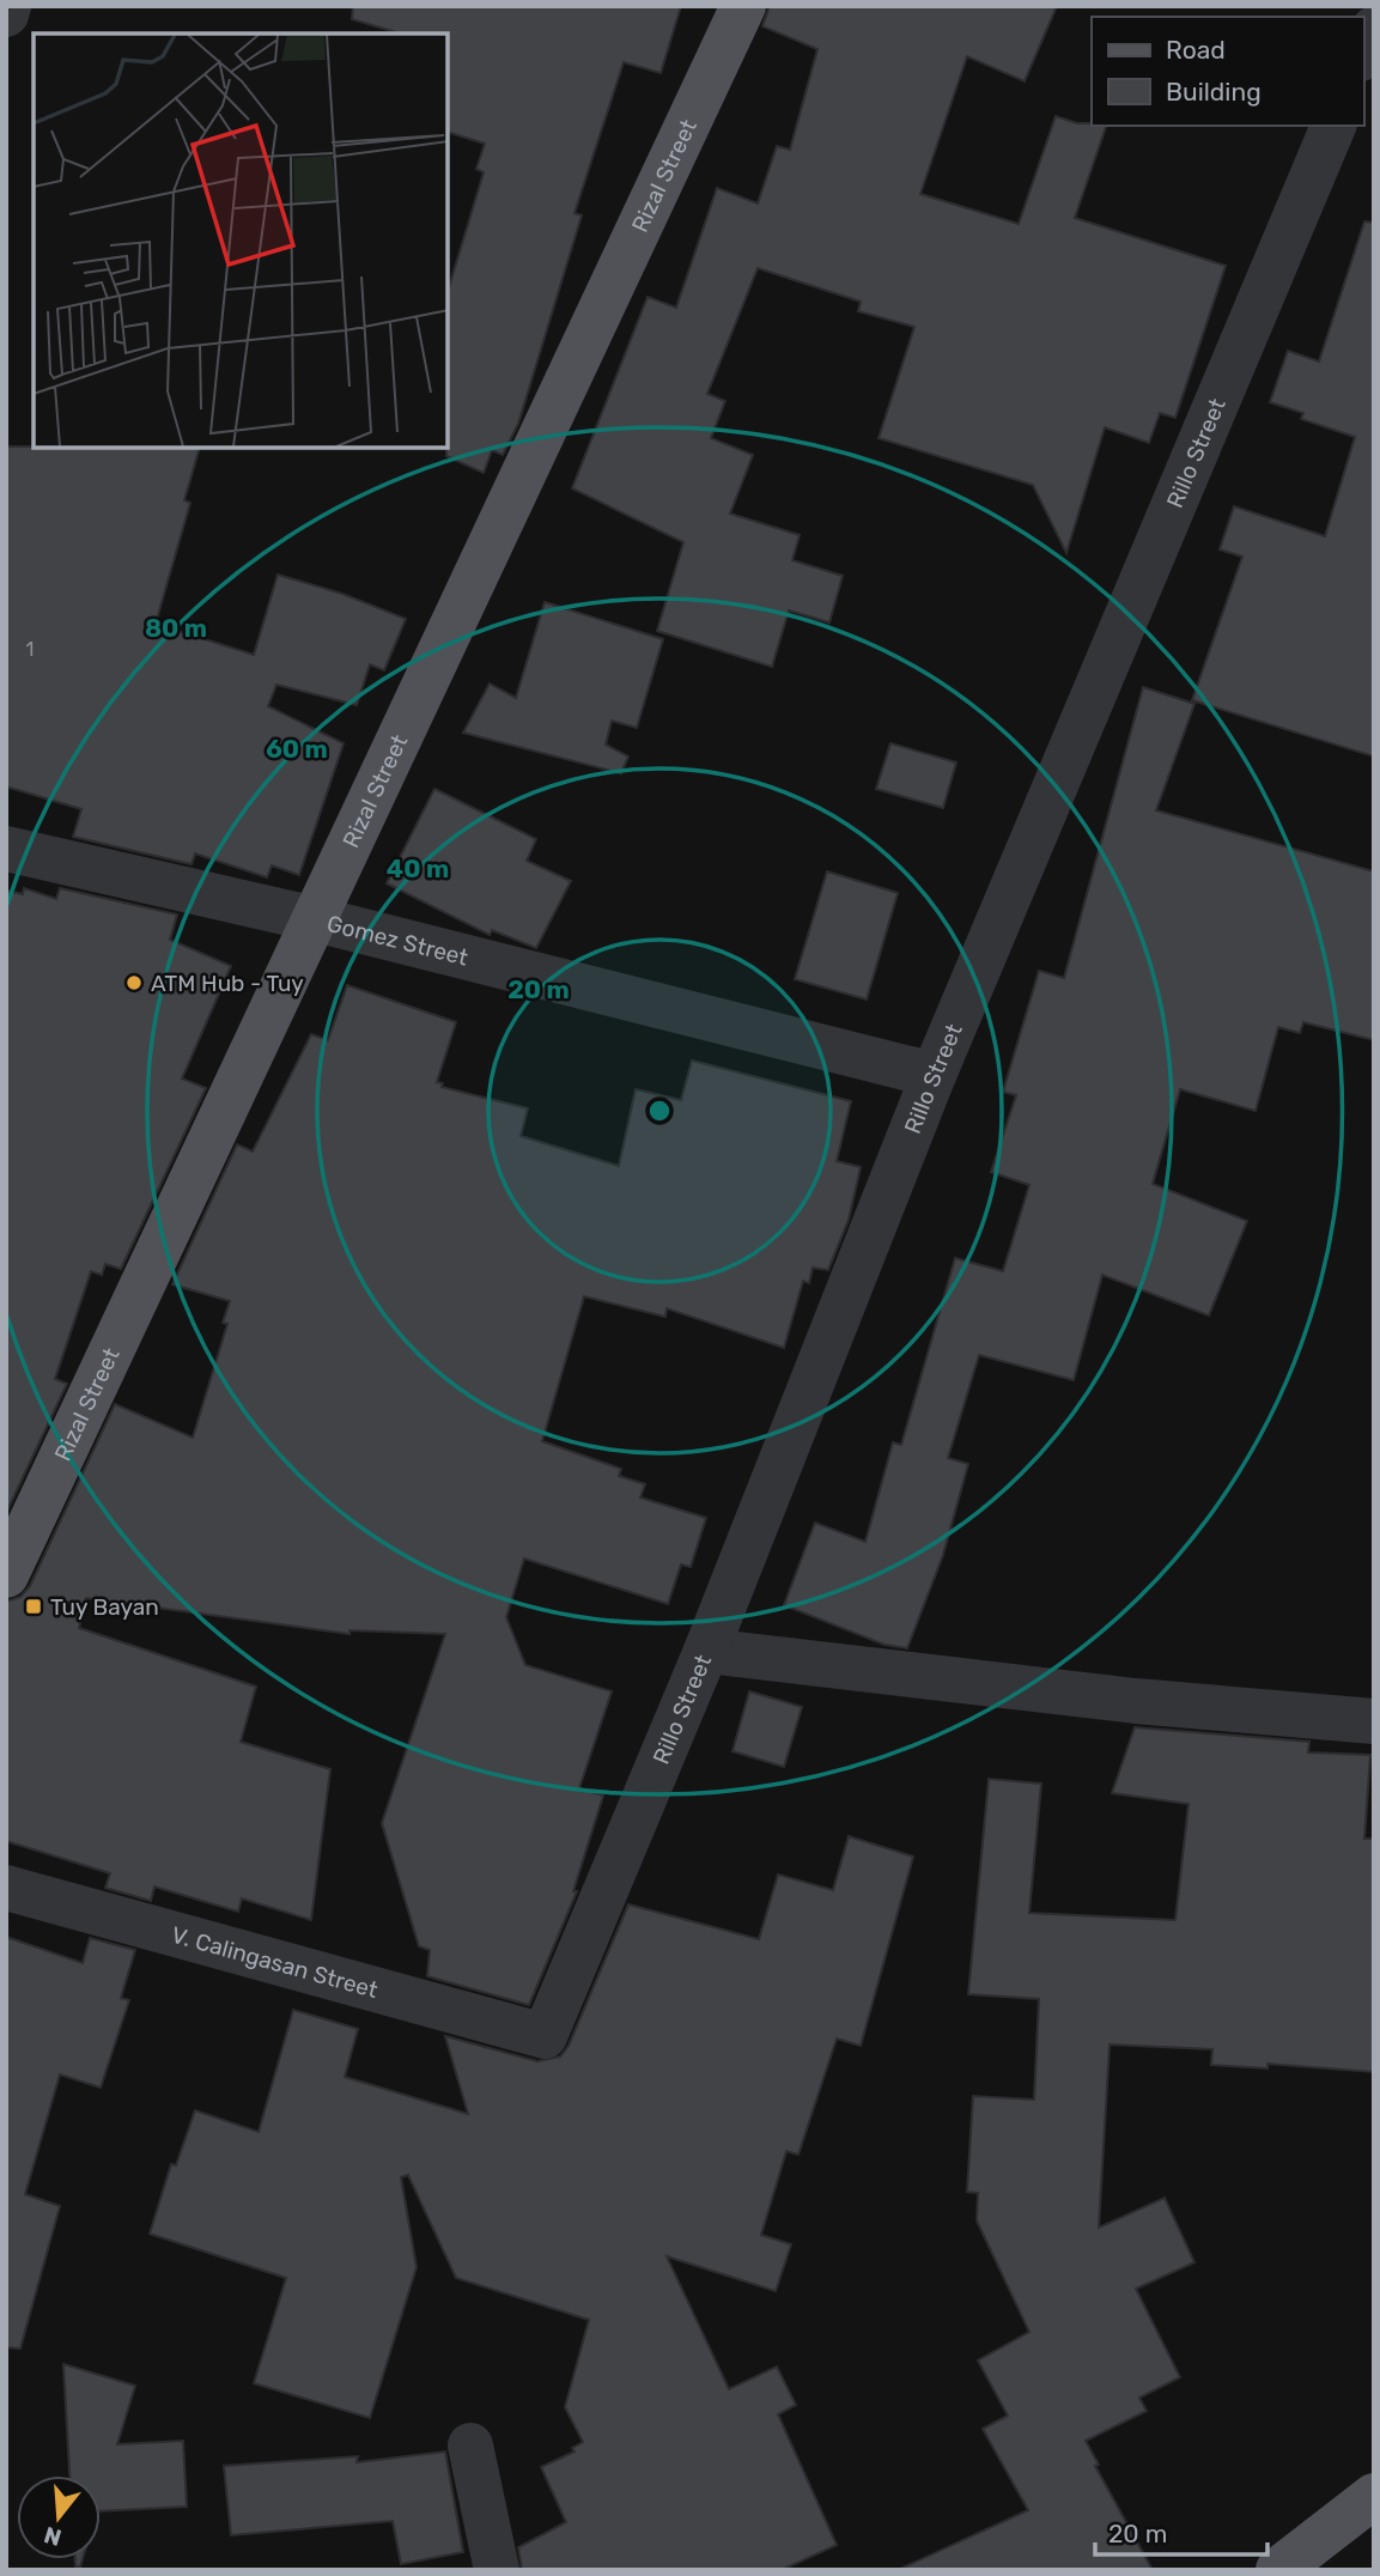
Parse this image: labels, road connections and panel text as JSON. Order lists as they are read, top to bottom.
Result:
{
  "streets": {
    "main road": ["Rizal Street"],
    "street": ["Rillo Street", "Gomez Street", "V. Calingasan Street"]
  },
  "crossings": [
    ["Rizal Street", "Gomez Street"],
    ["Rillo Street", "Gomez Street"],
    ["Rillo Street", "V. Calingasan Street"]
  ],
  "places": {
    "other": ["ATM Hub - Tuy"],
    "transit": ["Tuy Bayan"]
  },
  "house_numbers": ["1"],
  "legend": ["Road", "Building"],
  "scale_bar": "20 m",
  "north": "bottom",
  "rings": [
    "80 m",
    "60 m",
    "40 m",
    "20 m"
  ]
}
